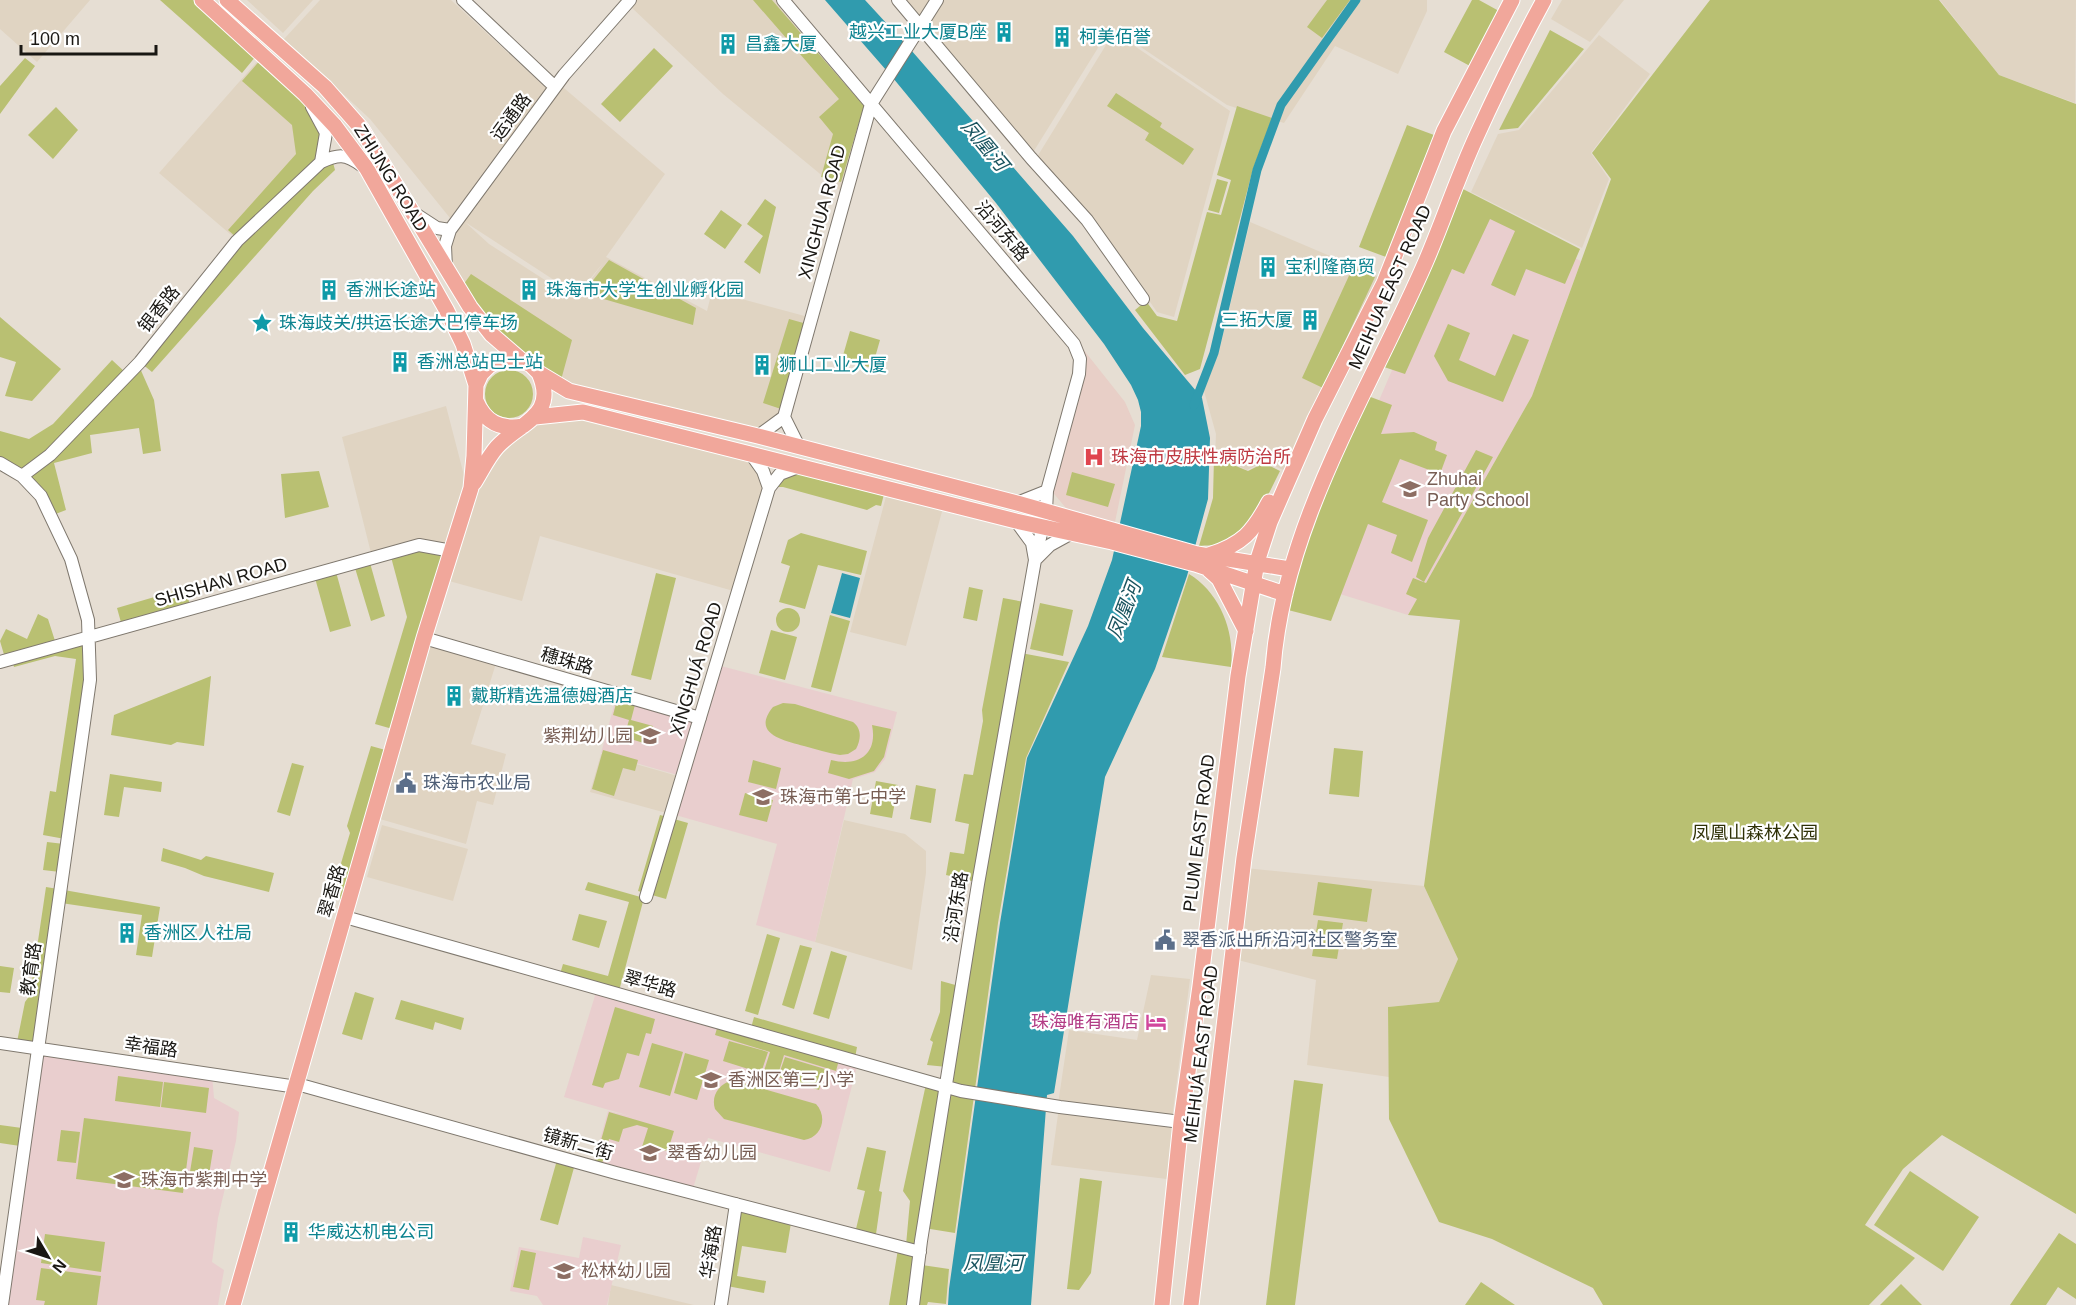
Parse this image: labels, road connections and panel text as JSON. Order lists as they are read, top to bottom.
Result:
{
  "streets": {
    "main road": [
      "ZHIJNG ROAD",
      "MEIHUA EAST ROAD",
      "PLUM EAST ROAD",
      "翠香路",
      "MÉIHUÁ EAST ROAD"
    ],
    "street": [
      "运通路",
      "XINGHUA ROAD",
      "沿河东路",
      "银香路",
      "SHISHAN ROAD",
      "穗珠路",
      "XĪNGHUÁ ROAD",
      "教育路",
      "翠华路",
      "幸福路",
      "镜新二街",
      "华海路"
    ]
  },
  "crossings": [
    ["运通路", "ZHIJNG ROAD"],
    ["XINGHUA ROAD", "沿河东路"],
    ["沿河东路", "翠华路"],
    ["沿河东路", "镜新二街"],
    ["MEIHUA EAST ROAD", "PLUM EAST ROAD"],
    ["MEIHUA EAST ROAD", "MÉIHUÁ EAST ROAD"],
    ["银香路", "教育路"],
    ["SHISHAN ROAD", "翠香路"],
    ["SHISHAN ROAD", "教育路"],
    ["穗珠路", "XĪNGHUÁ ROAD"],
    ["穗珠路", "翠香路"],
    ["PLUM EAST ROAD", "翠华路"],
    ["翠香路", "翠华路"],
    ["翠香路", "幸福路"],
    ["翠香路", "镜新二街"],
    ["教育路", "幸福路"],
    ["幸福路", "镜新二街"],
    ["镜新二街", "华海路"]
  ],
  "water": ["凤凰河"],
  "parks": ["凤凰山森林公园"],
  "places": {
    "building": [
      "越兴工业大厦B座",
      "柯美佰誉",
      "昌鑫大厦",
      "宝利隆商贸",
      "香洲长途站",
      "珠海市大学生创业孵化园",
      "三拓大厦",
      "香洲总站巴士站",
      "狮山工业大厦",
      "戴斯精选温德姆酒店",
      "香洲区人社局",
      "华威达机电公司"
    ],
    "place": ["珠海歧关/拱运长途大巴停车场"],
    "hospital": ["珠海市皮肤性病防治所"],
    "school or university": [
      "Zhuhai Party School",
      "紫荆幼儿园",
      "珠海市第七中学",
      "香洲区第三小学",
      "翠香幼儿园",
      "珠海市紫荆中学",
      "松林幼儿园"
    ],
    "public building": ["珠海市农业局", "翠香派出所沿河社区警务室"],
    "hotel": ["珠海唯有酒店"]
  },
  "scale_bar": "100 m",
  "north": "bottom right"
}
